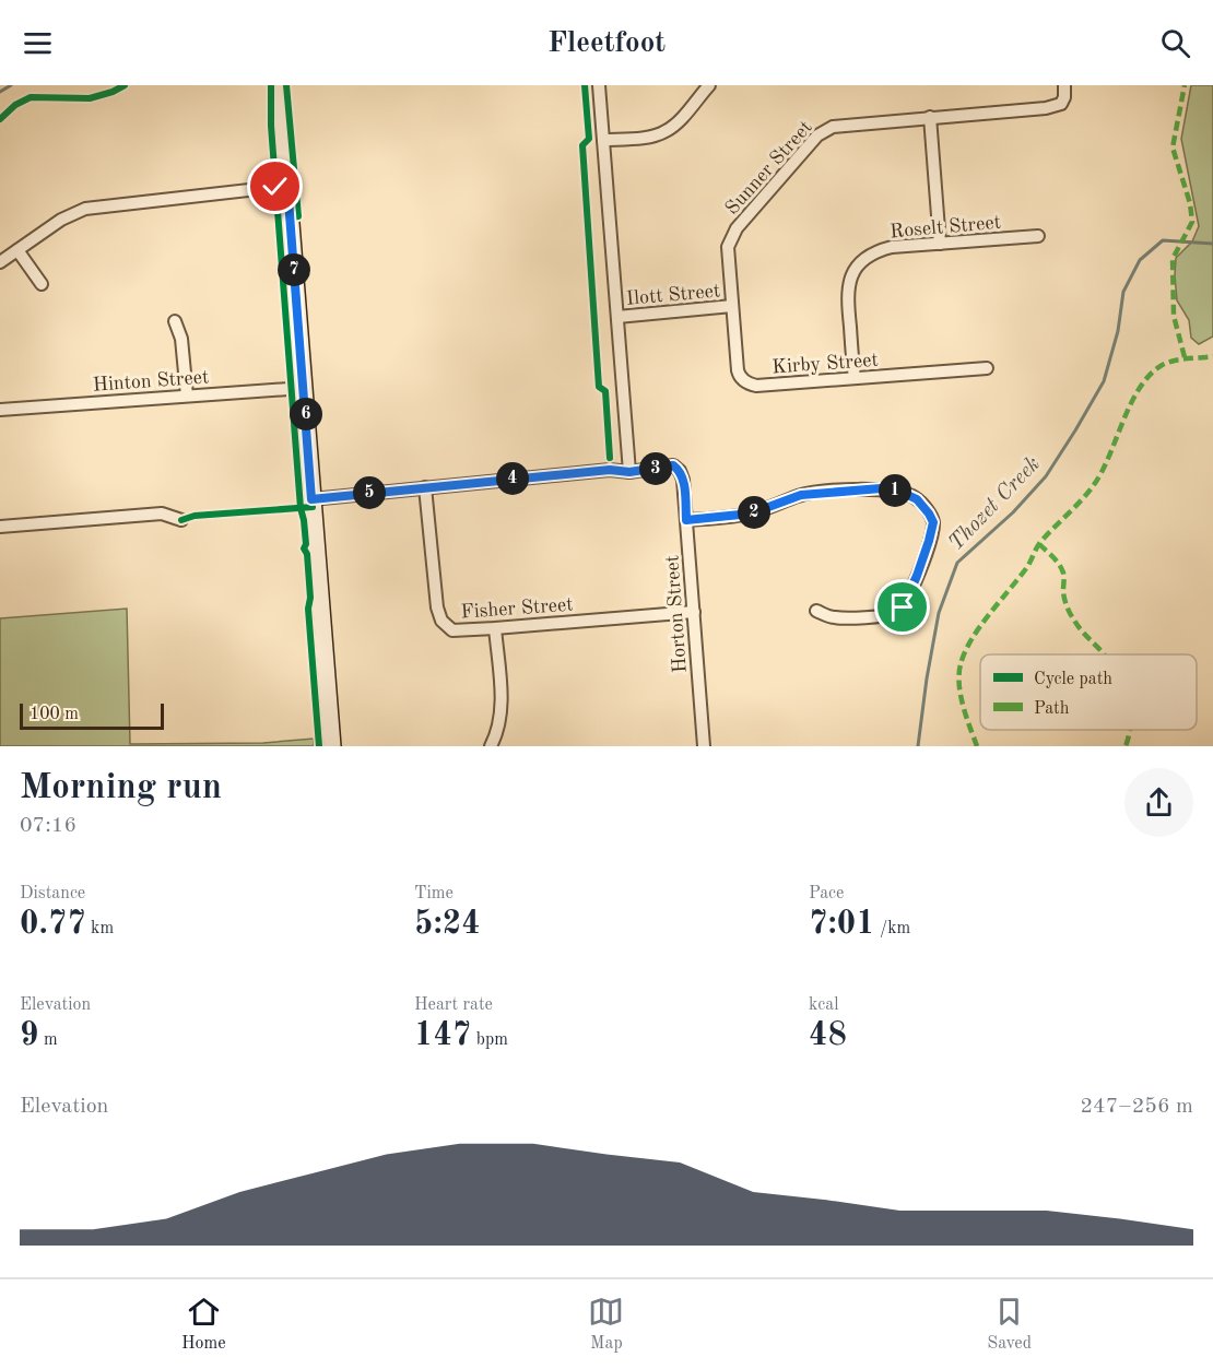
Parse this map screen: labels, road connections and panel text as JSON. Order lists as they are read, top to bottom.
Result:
{
  "streets": {
    "street": [
      "Sunner Street",
      "Roselt Street",
      "Ilott Street",
      "Kirby Street",
      "Hinton Street",
      "Fisher Street",
      "Horton Street"
    ]
  },
  "crossings": [
    ["Sunner Street", "Ilott Street"],
    ["Sunner Street", "Kirby Street"],
    ["Roselt Street", "Kirby Street"],
    ["Ilott Street", "Kirby Street"],
    ["Fisher Street", "Horton Street"]
  ],
  "water": ["Thozet Creek"],
  "legend": ["Cycle path", "Path"],
  "scale_bar": "100 m",
  "page": {
    "header": "Fleetfoot",
    "pins": [
      "7",
      "6",
      "3",
      "4",
      "1",
      "5",
      "2"
    ],
    "scale": "100 m",
    "heading": ["Morning run", "07:16"],
    "stats": [
      ["Distance", "0.77 km"],
      ["Time", "5:24"],
      ["Pace", "7:01 /km"],
      ["Elevation", "9 m"],
      ["Heart rate", "147 bpm"],
      ["kcal", "48"]
    ],
    "chart": ["Elevation", "247–256 m"],
    "tabs": ["Home", "Map", "Saved"]
  }
}
